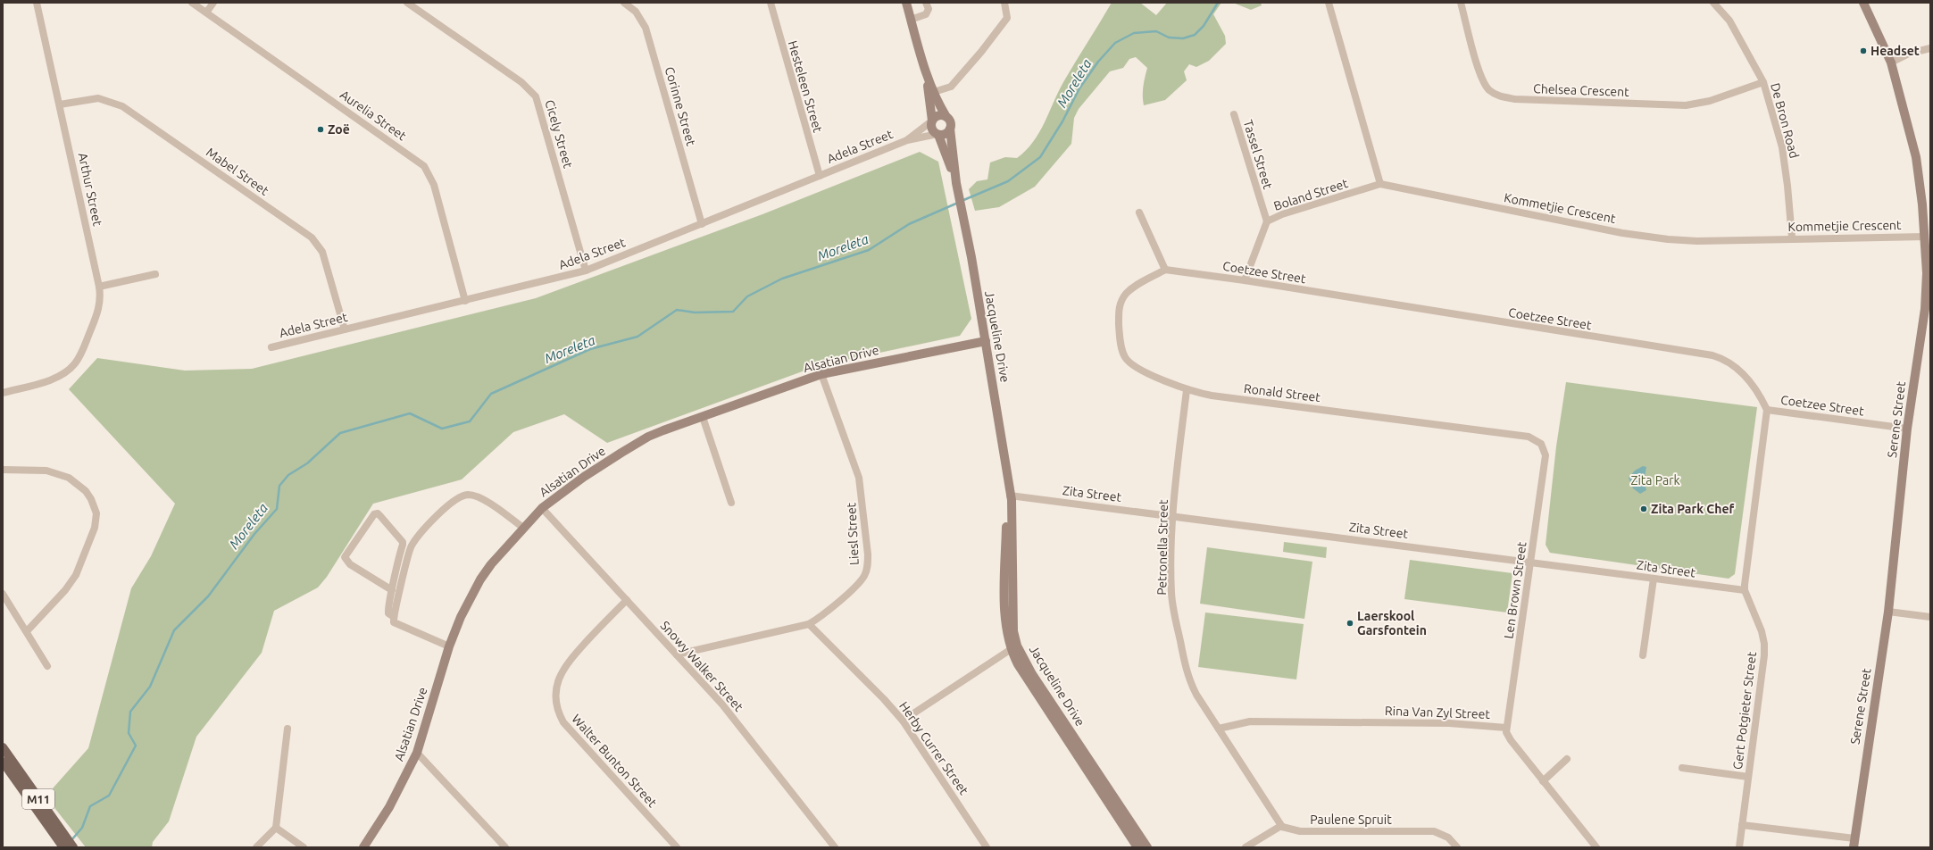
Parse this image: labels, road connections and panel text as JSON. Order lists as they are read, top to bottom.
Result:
{
  "streets": {
    "main road": ["M11"],
    "street": [
      "Hesteleen Street",
      "Chelsea Crescent",
      "Corinne Street",
      "Aurelia Street",
      "De Bron Road",
      "Cicely Street",
      "Adela Street",
      "Tassel Street",
      "Mabel Street",
      "Arthur Street",
      "Boland Street",
      "Kommetjie Crescent",
      "Coetzee Street",
      "Jacqueline Drive",
      "Alsatian Drive",
      "Ronald Street",
      "Serene Street",
      "Zita Street",
      "Liesl Street",
      "Petronella Street",
      "Len Brown Street",
      "Snowy Walker Street",
      "Gert Potgieter Street",
      "Rina Van Zyl Street",
      "Herby Currer Street",
      "Walter Bunton Street",
      "Paulene Spruit"
    ]
  },
  "crossings": [
    ["Hesteleen Street", "Adela Street"],
    ["Chelsea Crescent", "De Bron Road"],
    ["Corinne Street", "Adela Street"],
    ["Aurelia Street", "Adela Street"],
    ["De Bron Road", "Kommetjie Crescent"],
    ["Cicely Street", "Adela Street"],
    ["Adela Street", "Mabel Street"],
    ["Adela Street", "Jacqueline Drive"],
    ["Tassel Street", "Boland Street"],
    ["Mabel Street", "Arthur Street"],
    ["Boland Street", "Kommetjie Crescent"],
    ["Boland Street", "Coetzee Street"],
    ["Kommetjie Crescent", "Serene Street"],
    ["Coetzee Street", "Ronald Street"],
    ["Coetzee Street", "Serene Street"],
    ["Coetzee Street", "Gert Potgieter Street"],
    ["Jacqueline Drive", "Alsatian Drive"],
    ["Jacqueline Drive", "Zita Street"],
    ["Alsatian Drive", "Liesl Street"],
    ["Alsatian Drive", "Snowy Walker Street"],
    ["Ronald Street", "Petronella Street"],
    ["Ronald Street", "Len Brown Street"],
    ["Zita Street", "Petronella Street"],
    ["Zita Street", "Len Brown Street"],
    ["Zita Street", "Gert Potgieter Street"],
    ["Liesl Street", "Snowy Walker Street"],
    ["Liesl Street", "Herby Currer Street"],
    ["Petronella Street", "Rina Van Zyl Street"],
    ["Petronella Street", "Paulene Spruit"],
    ["Len Brown Street", "Rina Van Zyl Street"],
    ["Snowy Walker Street", "Walter Bunton Street"]
  ],
  "water": ["Moreleta"],
  "parks": ["Zita Park"],
  "places": [
    "Headset",
    "Zoë",
    "Zita Park Chef",
    "Laerskool Garsfontein"
  ]
}
